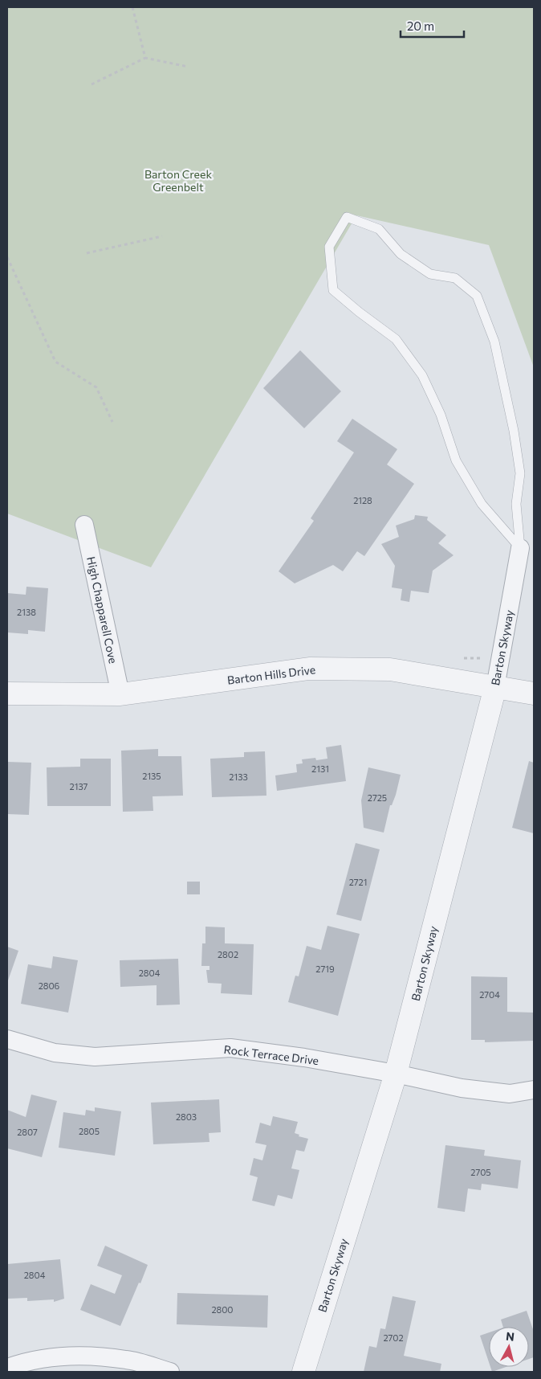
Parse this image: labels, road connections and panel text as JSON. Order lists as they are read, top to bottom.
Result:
{
  "streets": {
    "street": [
      "High Chapparell Cove",
      "Barton Skyway",
      "Barton Hills Drive",
      "Rock Terrace Drive"
    ]
  },
  "crossings": [
    ["High Chapparell Cove", "Barton Hills Drive"],
    ["Barton Skyway", "Barton Hills Drive"],
    ["Barton Skyway", "Rock Terrace Drive"]
  ],
  "parks": ["Barton Creek Greenbelt"],
  "house_numbers": [
    "2128",
    "2138",
    "2131",
    "2135",
    "2133",
    "2137",
    "2725",
    "2721",
    "2802",
    "2719",
    "2804",
    "2806",
    "2704",
    "2803",
    "2805",
    "2807",
    "2705",
    "2804",
    "2800",
    "2702"
  ],
  "scale_bar": "20 m",
  "north": "top"
}
